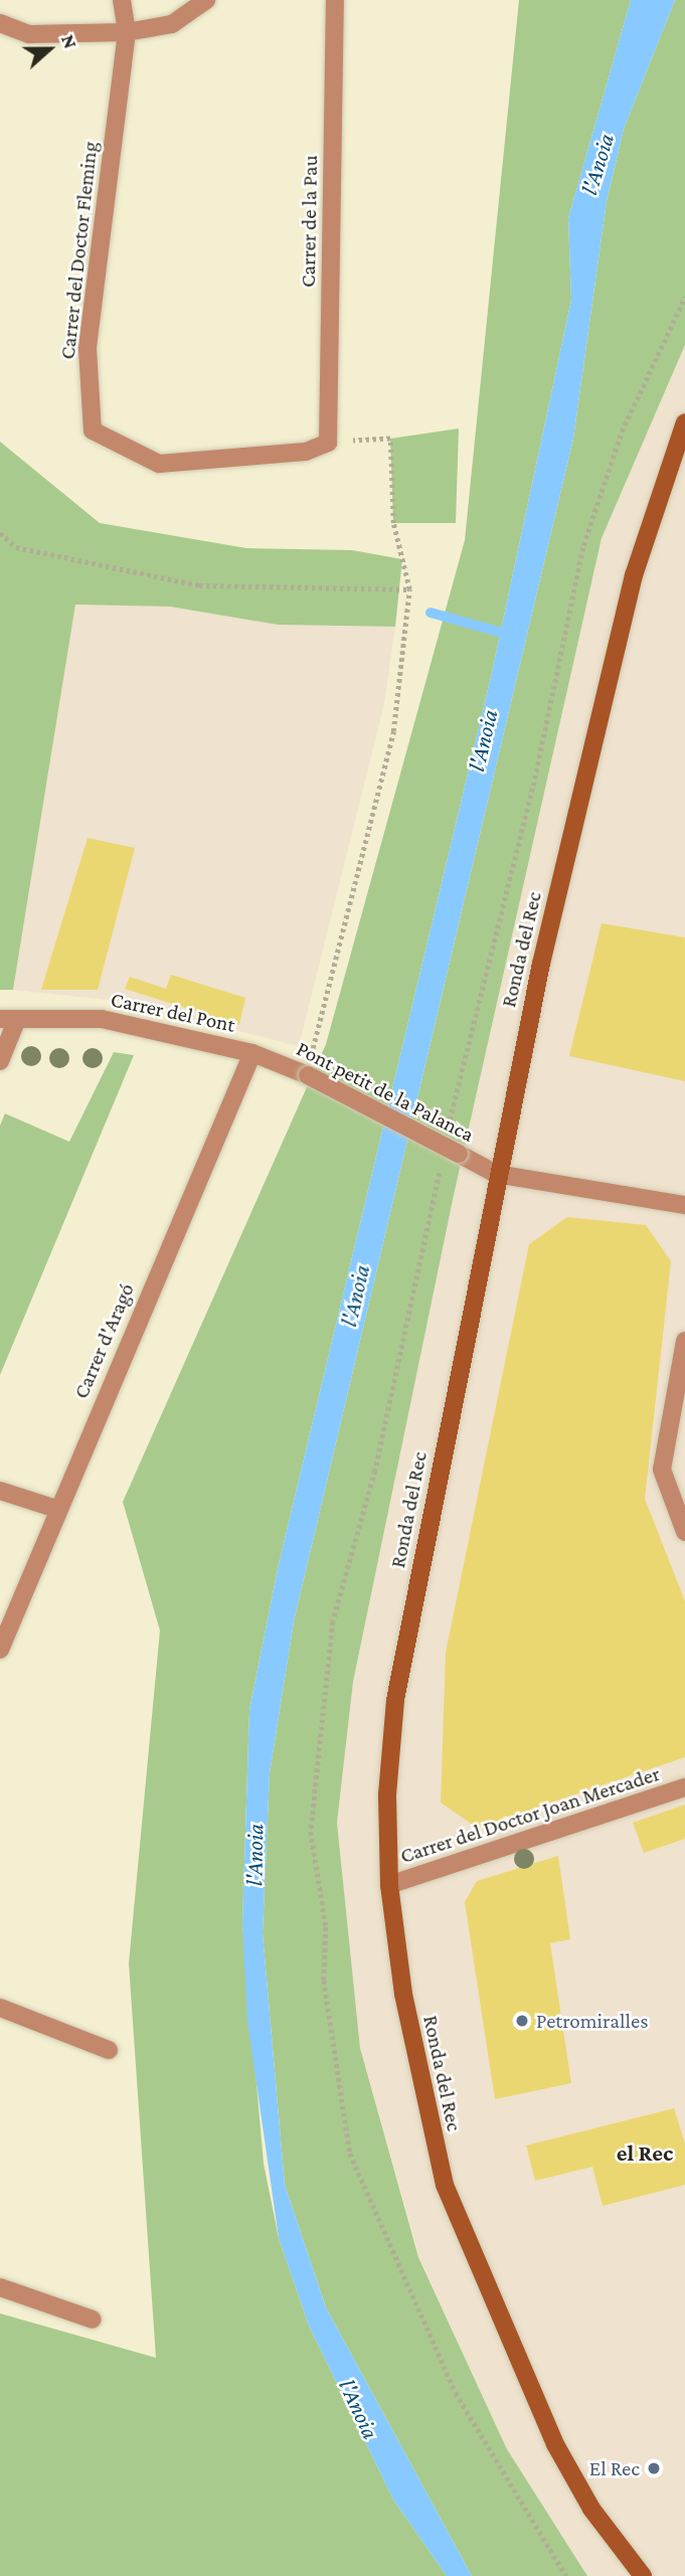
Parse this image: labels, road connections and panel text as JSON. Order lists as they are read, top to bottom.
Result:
{
  "streets": {
    "street": [
      "Carrer de la Pau",
      "Carrer del Doctor Fleming",
      "Ronda del Rec",
      "Carrer del Pont",
      "Pont petit de la Palanca",
      "Carrer d'Aragó",
      "Carrer del Doctor Joan Mercader"
    ]
  },
  "crossings": [
    ["Carrer de la Pau", "Carrer del Doctor Fleming"],
    ["Ronda del Rec", "Pont petit de la Palanca"],
    ["Ronda del Rec", "Carrer del Doctor Joan Mercader"],
    ["Carrer del Pont", "Pont petit de la Palanca"],
    ["Carrer del Pont", "Carrer d'Aragó"],
    ["Pont petit de la Palanca", "Carrer d'Aragó"]
  ],
  "districts": ["el Rec"],
  "water": ["l'Anoia"],
  "places": ["Petromiralles", "El Rec"],
  "north": "right"
}
